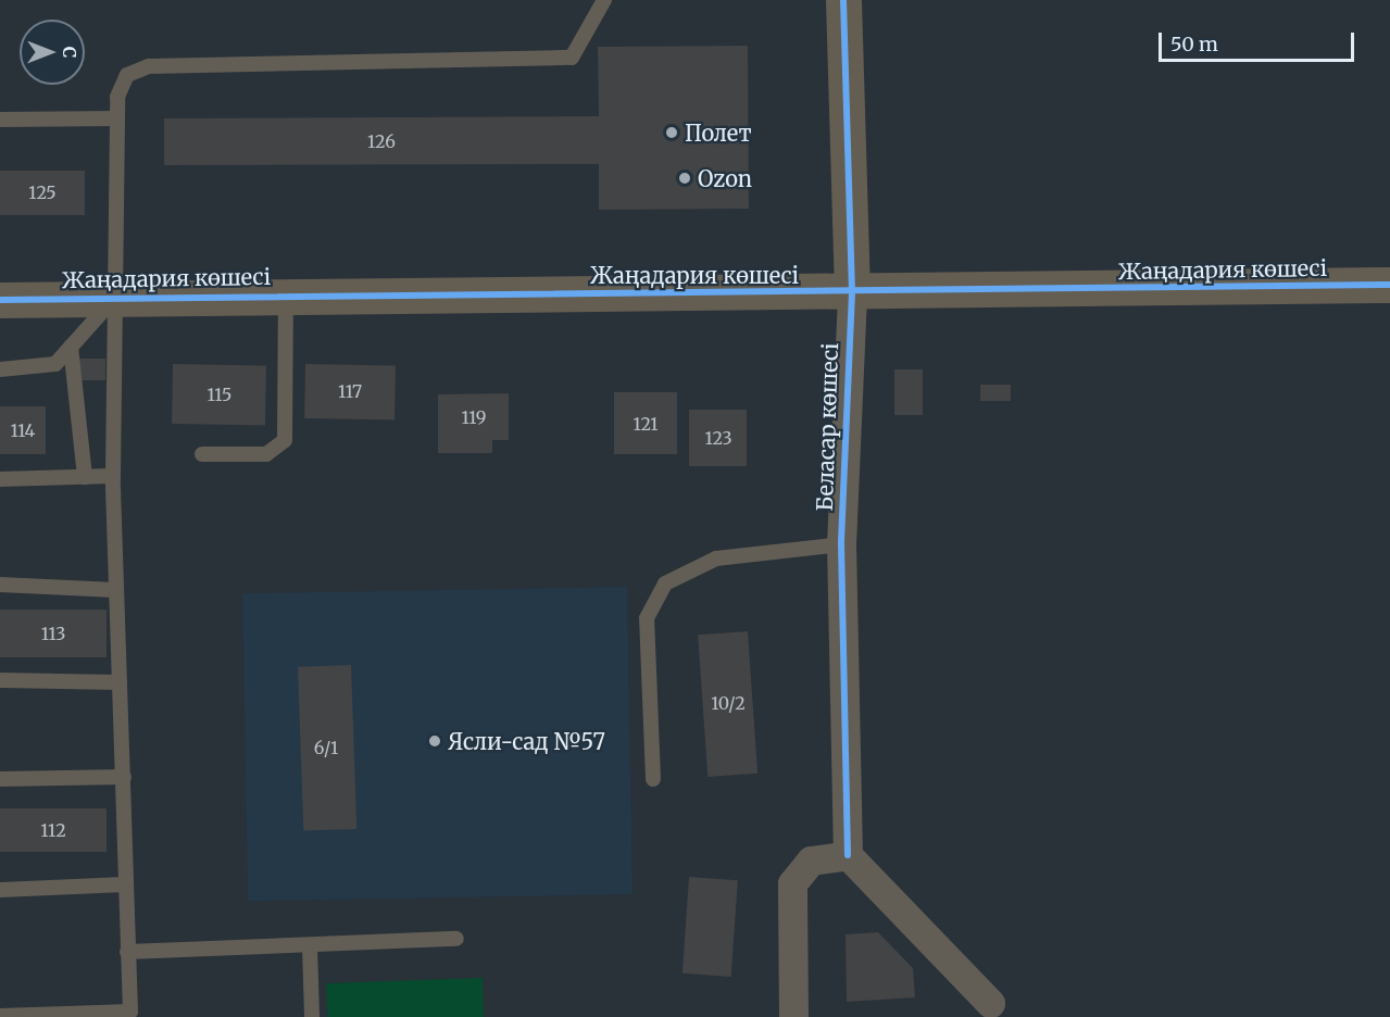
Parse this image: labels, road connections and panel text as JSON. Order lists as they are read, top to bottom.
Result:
{
  "streets": {
    "street": ["Жаңадария көшесі", "Беласар көшесі"]
  },
  "crossings": [
    ["Жаңадария көшесі", "Беласар көшесі"]
  ],
  "places": ["Полет", "Ozon", "Ясли-сад №57"],
  "house_numbers": [
    "126",
    "125",
    "117",
    "115",
    "119",
    "121",
    "114",
    "123",
    "113",
    "10/2",
    "6/1",
    "112"
  ],
  "scale_bar": "50 m",
  "north": "right"
}
